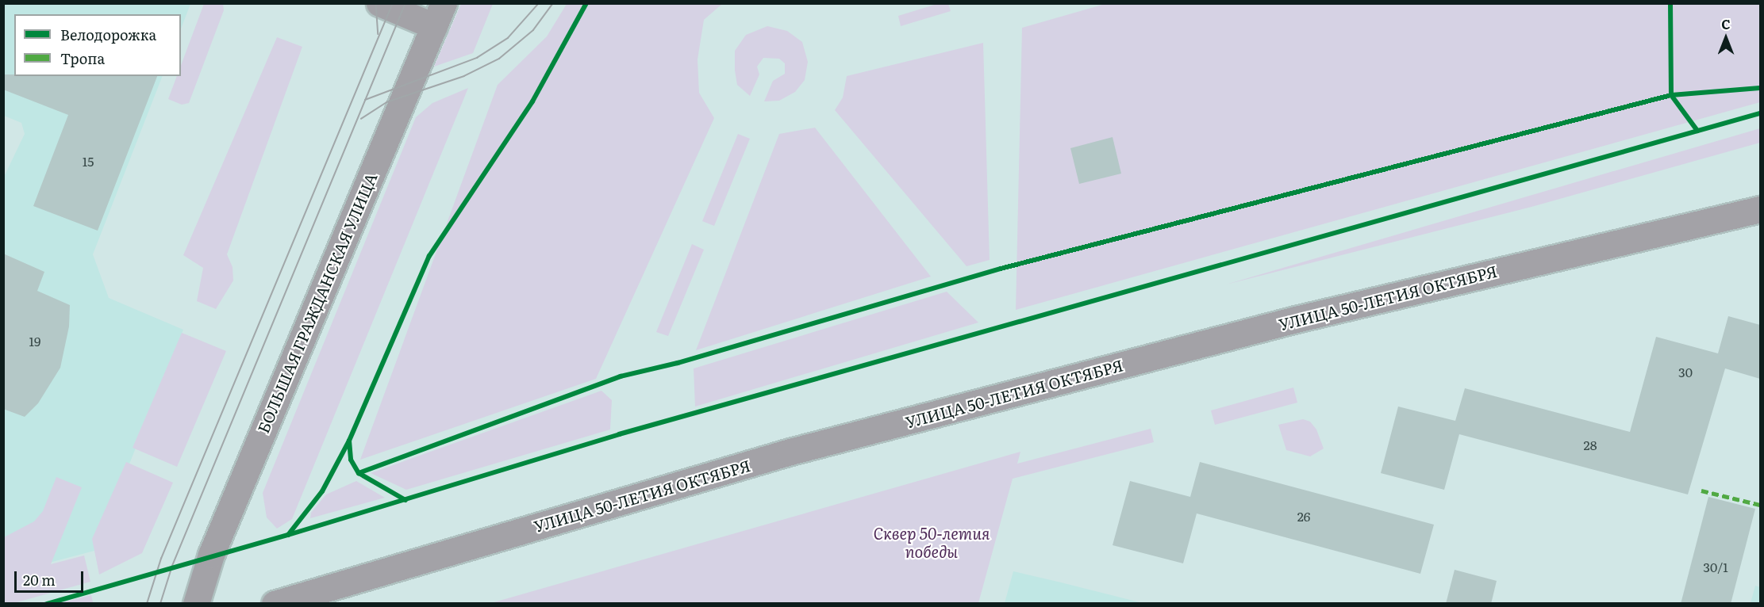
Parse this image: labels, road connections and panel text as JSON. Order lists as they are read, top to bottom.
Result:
{
  "streets": {
    "main road": ["УЛИЦА 50-ЛЕТИЯ ОКТЯБРЯ", "БОЛЬШАЯ ГРАЖДАНСКАЯ УЛИЦА"]
  },
  "parks": ["Сквер 50-летия победы"],
  "house_numbers": [
    "15",
    "19",
    "30",
    "28",
    "26",
    "30/1"
  ],
  "legend": ["Велодорожка", "Тропа"],
  "scale_bar": "20 m",
  "north": "top"
}
